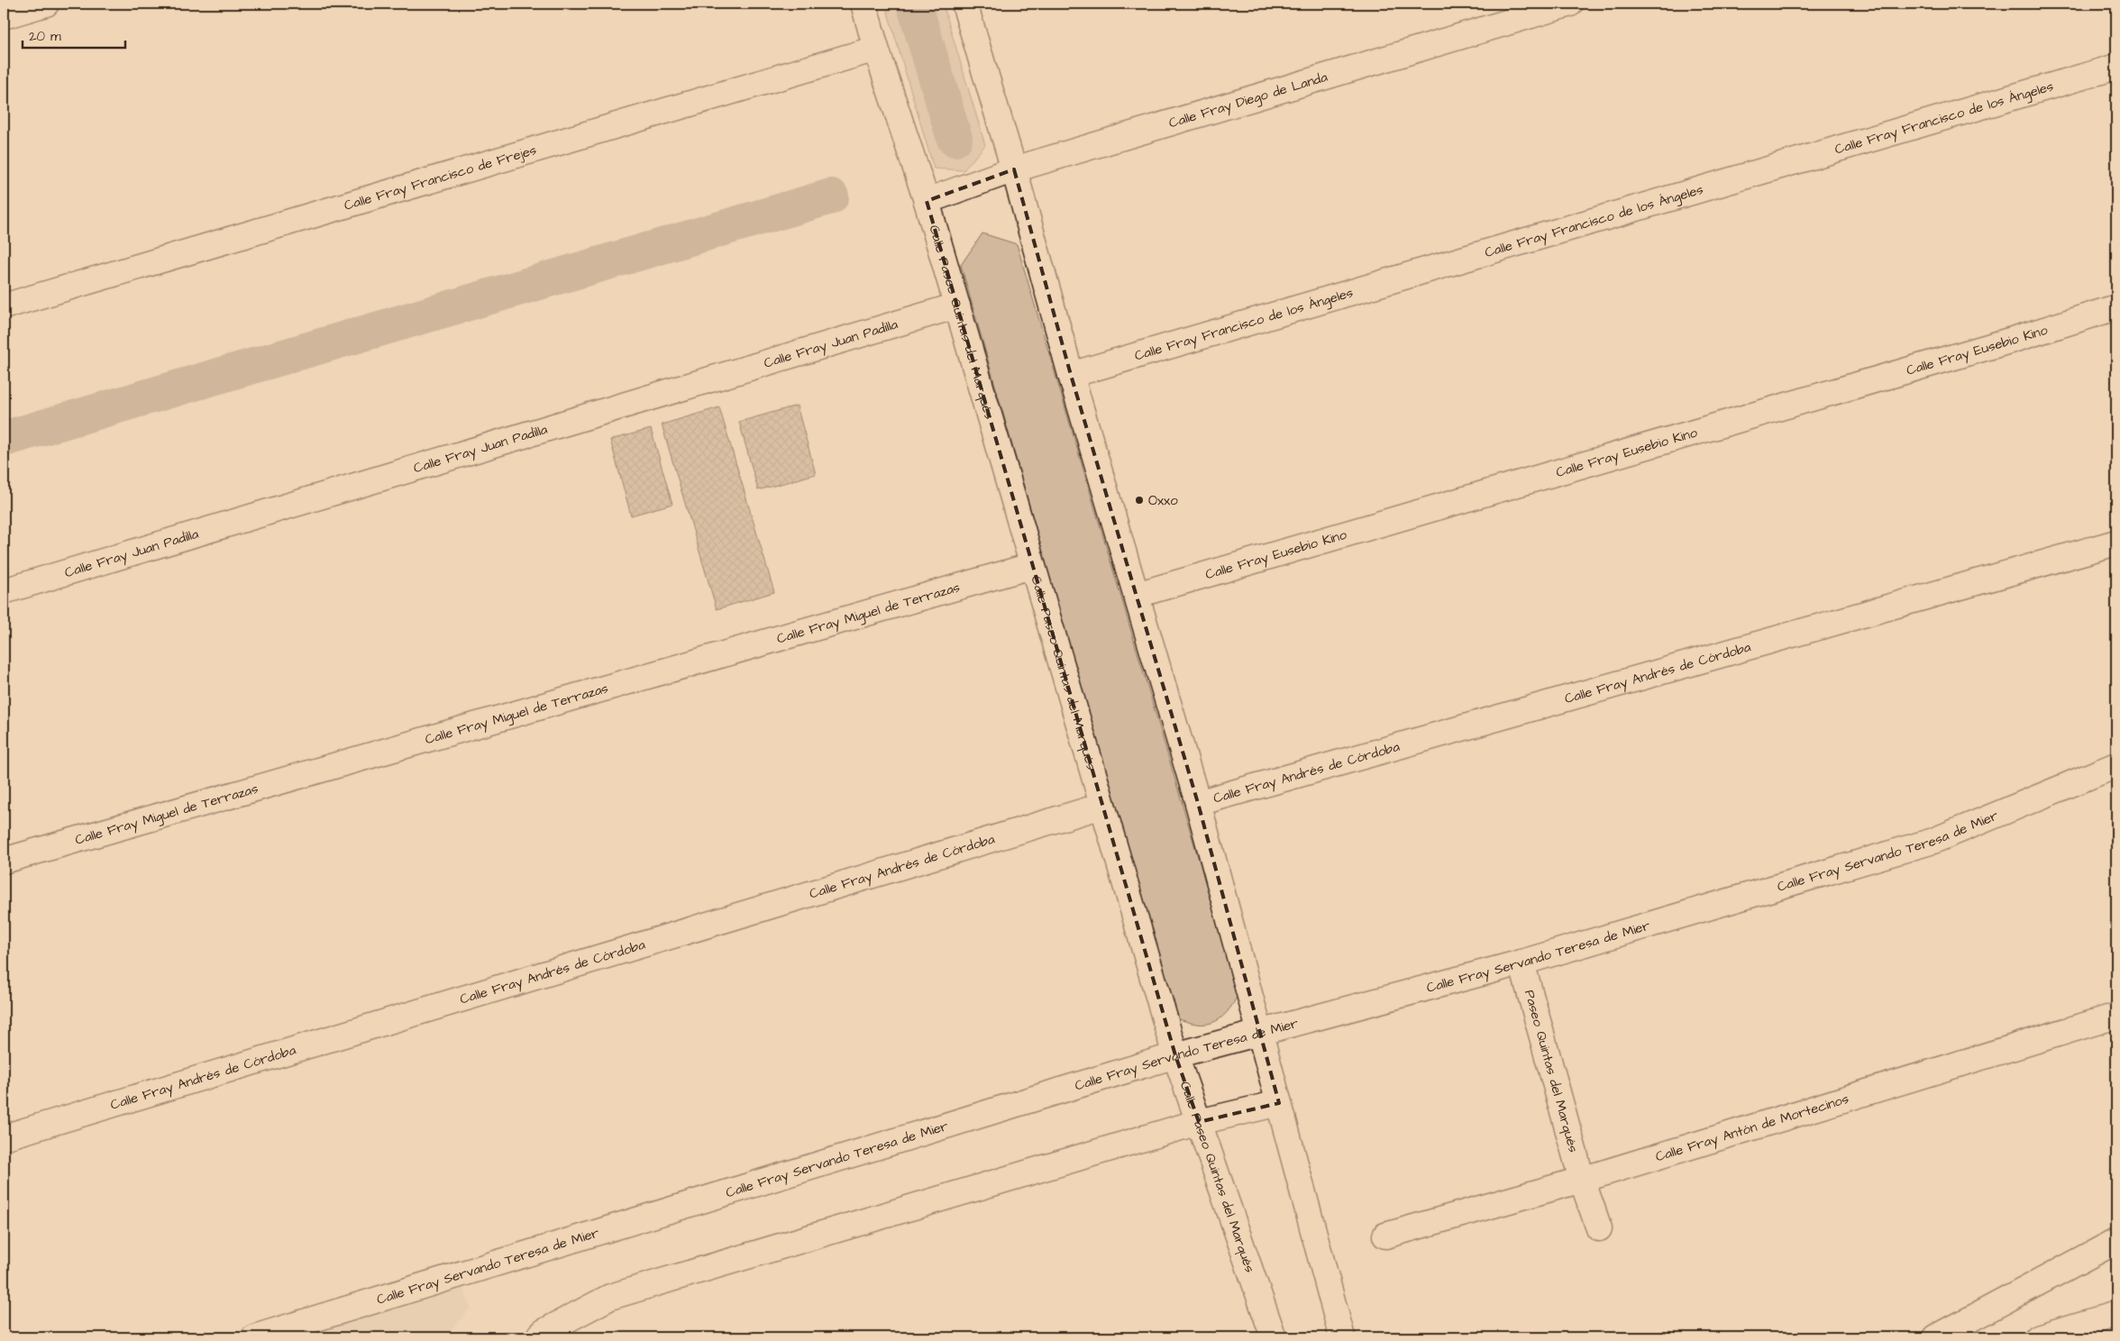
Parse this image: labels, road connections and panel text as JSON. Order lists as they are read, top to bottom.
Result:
{
  "streets": {
    "main road": [
      "Calle Fray Diego de Landa",
      "Calle Fray Francisco de los Ángeles",
      "Calle Fray Francisco de Frejes",
      "Calle Paseo Quintas del Marqués",
      "Calle Fray Juan Padilla",
      "Calle Fray Eusebio Kino",
      "Calle Fray Miguel de Terrazas",
      "Calle Fray Andrés de Córdoba",
      "Calle Fray Servando Teresa de Mier",
      "Paseo Quintas del Marqués",
      "Calle Fray Antón de Mortecinos"
    ]
  },
  "crossings": [
    ["Calle Fray Diego de Landa", "Calle Paseo Quintas del Marqués"],
    ["Calle Fray Francisco de Frejes", "Calle Paseo Quintas del Marqués"],
    ["Calle Paseo Quintas del Marqués", "Calle Fray Juan Padilla"],
    ["Calle Paseo Quintas del Marqués", "Calle Fray Miguel de Terrazas"],
    ["Calle Paseo Quintas del Marqués", "Calle Fray Andrés de Córdoba"],
    ["Calle Paseo Quintas del Marqués", "Calle Fray Servando Teresa de Mier"],
    ["Calle Fray Servando Teresa de Mier", "Paseo Quintas del Marqués"],
    ["Paseo Quintas del Marqués", "Calle Fray Antón de Mortecinos"]
  ],
  "places": ["Oxxo"],
  "scale_bar": "20 m"
}
